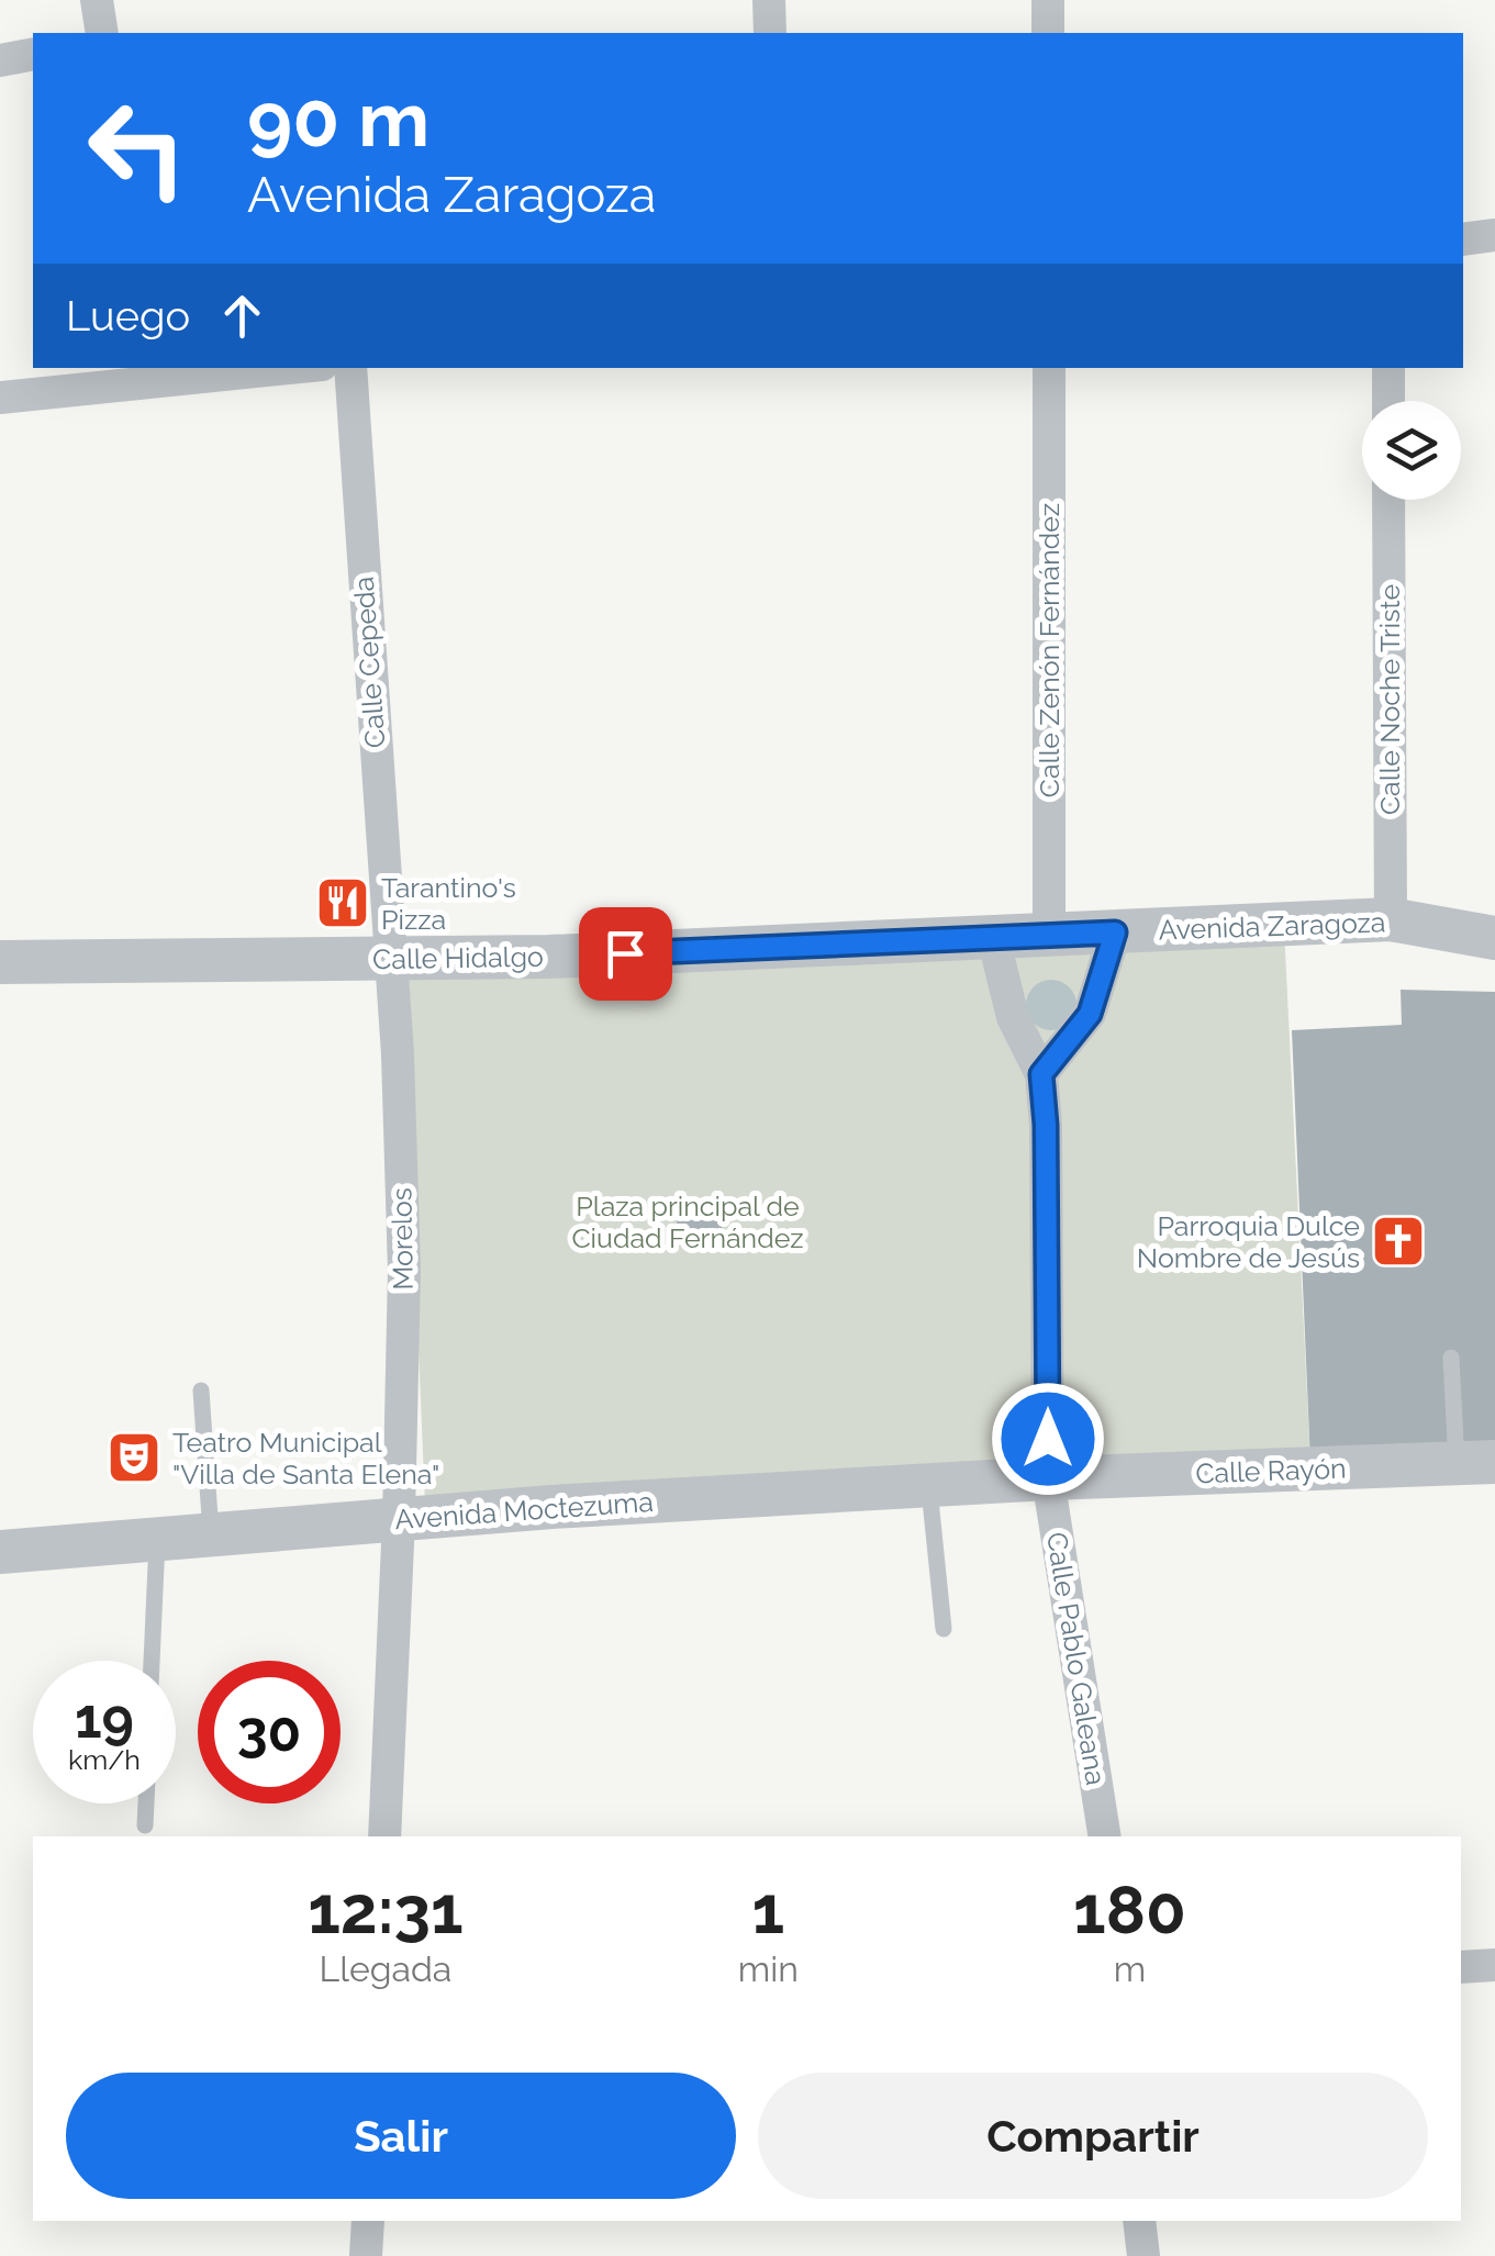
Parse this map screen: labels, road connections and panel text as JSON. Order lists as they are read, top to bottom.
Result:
{
  "streets": {
    "street": [
      "Calle Zenón Fernández",
      "Calle Cepeda",
      "Calle Noche Triste",
      "Avenida Zaragoza",
      "Calle Hidalgo",
      "Morelos",
      "Calle Rayón",
      "Avenida Moctezuma",
      "Calle Pablo Galeana"
    ]
  },
  "crossings": [
    ["Calle Zenón Fernández", "Avenida Zaragoza"],
    ["Calle Zenón Fernández", "Calle Hidalgo"],
    ["Calle Cepeda", "Calle Hidalgo"],
    ["Calle Cepeda", "Morelos"],
    ["Calle Noche Triste", "Avenida Zaragoza"],
    ["Avenida Zaragoza", "Calle Hidalgo"],
    ["Calle Hidalgo", "Morelos"],
    ["Morelos", "Avenida Moctezuma"],
    ["Calle Rayón", "Avenida Moctezuma"],
    ["Calle Rayón", "Calle Pablo Galeana"],
    ["Avenida Moctezuma", "Calle Pablo Galeana"]
  ],
  "parks": ["Plaza principal de Ciudad Fernández"],
  "places": {
    "restaurant": ["Tarantino's Pizza"],
    "church": ["Parroquia Dulce Nombre de Jesús"],
    "theatre": ["Teatro Municipal \"Villa de Santa Elena\""]
  },
  "page": {
    "turn": ["90 m", "Avenida Zaragoza"],
    "then": "Luego",
    "speed": "19 km/h",
    "limit": "30",
    "eta": [
      "12:31",
      "Llegada",
      "1",
      "min",
      "180",
      "m"
    ],
    "buttons": ["Salir", "Compartir"]
  }
}
